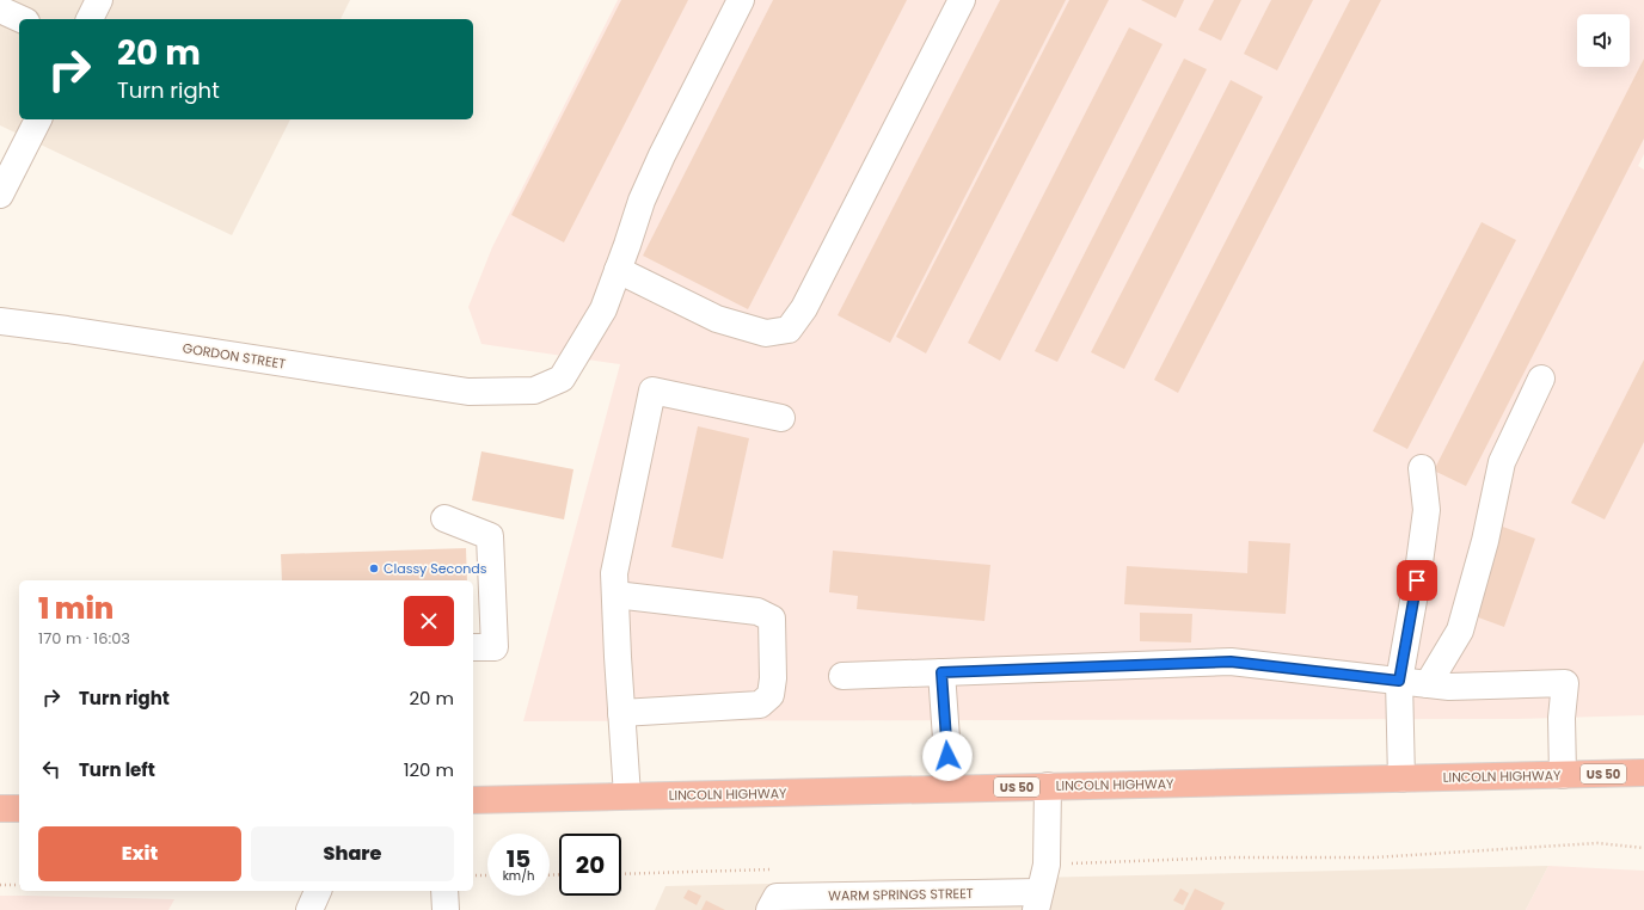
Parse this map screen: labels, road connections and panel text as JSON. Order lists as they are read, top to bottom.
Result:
{
  "streets": {
    "highway": ["US 50", "LINCOLN HIGHWAY"],
    "street": ["GORDON STREET", "WARM SPRINGS STREET"]
  },
  "places": ["Classy Seconds"],
  "page": {
    "turn": ["20 m", "Turn right"],
    "heading": ["1 min", "170 m · 16:03"],
    "list": [
      {
        "name": "Turn right",
        "value": "20 m"
      },
      {
        "name": "Turn left",
        "value": "120 m"
      }
    ],
    "buttons": ["Exit", "Share"],
    "speed": "15 km/h",
    "limit": "20"
  }
}
